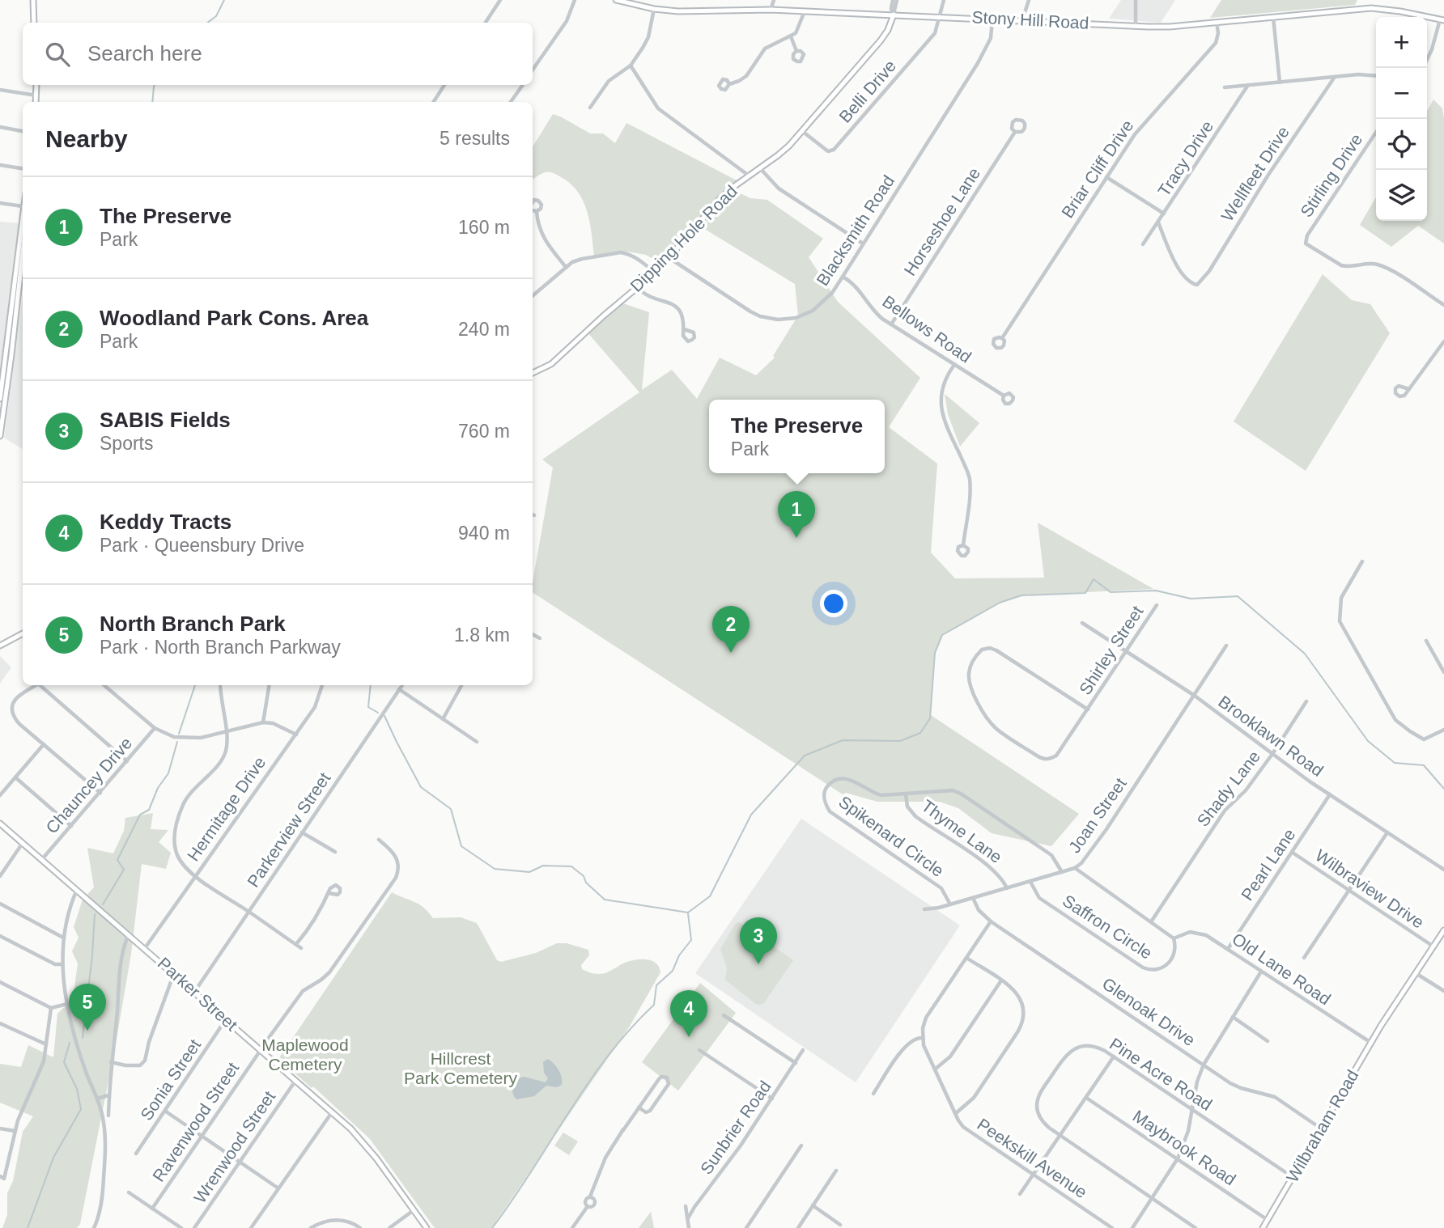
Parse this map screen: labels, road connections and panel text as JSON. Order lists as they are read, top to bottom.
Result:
{
  "streets": {
    "main road": [
      "Stony Hill Road",
      "Dipping Hole Road",
      "Parker Street",
      "Wilbraham Road"
    ],
    "street": [
      "Belli Drive",
      "Tracy Drive",
      "Briar Cliff Drive",
      "Wellfleet Drive",
      "Stirling Drive",
      "Horseshoe Lane",
      "Blacksmith Road",
      "Bellows Road",
      "Shirley Street",
      "Brooklawn Road",
      "Chauncey Drive",
      "Shady Lane",
      "Hermitage Drive",
      "Joan Street",
      "Parkerview Street",
      "Thyme Lane",
      "Spikenard Circle",
      "Pearl Lane",
      "Wilbraview Drive",
      "Saffron Circle",
      "Old Lane Road",
      "Glenoak Drive",
      "Pine Acre Road",
      "Sonia Street",
      "Ravenwood Street",
      "Sunbrier Road",
      "Wrenwood Street",
      "Maybrook Road",
      "Peekskill Avenue"
    ]
  },
  "crossings": [
    ["Stony Hill Road", "Belli Drive"],
    ["Stony Hill Road", "Briar Cliff Drive"],
    ["Stony Hill Road", "Blacksmith Road"],
    ["Stony Hill Road", "Dipping Hole Road"],
    ["Belli Drive", "Dipping Hole Road"],
    ["Tracy Drive", "Wellfleet Drive"],
    ["Horseshoe Lane", "Bellows Road"],
    ["Blacksmith Road", "Dipping Hole Road"],
    ["Blacksmith Road", "Bellows Road"],
    ["Shirley Street", "Brooklawn Road"],
    ["Brooklawn Road", "Shady Lane"],
    ["Brooklawn Road", "Joan Street"],
    ["Brooklawn Road", "Pearl Lane"],
    ["Chauncey Drive", "Parker Street"],
    ["Shady Lane", "Saffron Circle"],
    ["Hermitage Drive", "Parker Street"],
    ["Joan Street", "Thyme Lane"],
    ["Joan Street", "Spikenard Circle"],
    ["Joan Street", "Saffron Circle"],
    ["Joan Street", "Glenoak Drive"],
    ["Parkerview Street", "Parker Street"],
    ["Thyme Lane", "Spikenard Circle"],
    ["Pearl Lane", "Wilbraview Drive"],
    ["Pearl Lane", "Old Lane Road"],
    ["Wilbraview Drive", "Wilbraham Road"],
    ["Saffron Circle", "Old Lane Road"],
    ["Old Lane Road", "Wilbraham Road"],
    ["Parker Street", "Sonia Street"],
    ["Parker Street", "Ravenwood Street"],
    ["Parker Street", "Wrenwood Street"],
    ["Glenoak Drive", "Wilbraham Road"],
    ["Pine Acre Road", "Wilbraham Road"],
    ["Wilbraham Road", "Maybrook Road"]
  ],
  "parks": ["Maplewood Cemetery", "Hillcrest Park Cemetery"],
  "page": {
    "map_buttons": ["+", "−"],
    "search": "Search here",
    "heading": ["Nearby", "5 results"],
    "list": [
      {
        "mark": "1",
        "name": "The Preserve",
        "note": "Park",
        "value": "160 m"
      },
      {
        "mark": "2",
        "name": "Woodland Park Cons. Area",
        "note": "Park",
        "value": "240 m"
      },
      {
        "mark": "3",
        "name": "SABIS Fields",
        "note": "Sports",
        "value": "760 m"
      },
      {
        "mark": "4",
        "name": "Keddy Tracts",
        "note": "Park · Queensbury Drive",
        "value": "940 m"
      },
      {
        "mark": "5",
        "name": "North Branch Park",
        "note": "Park · North Branch Parkway",
        "value": "1.8 km"
      }
    ],
    "popup": ["The Preserve", "Park"],
    "pins": [
      "1",
      "2",
      "3",
      "5",
      "4"
    ]
  }
}
